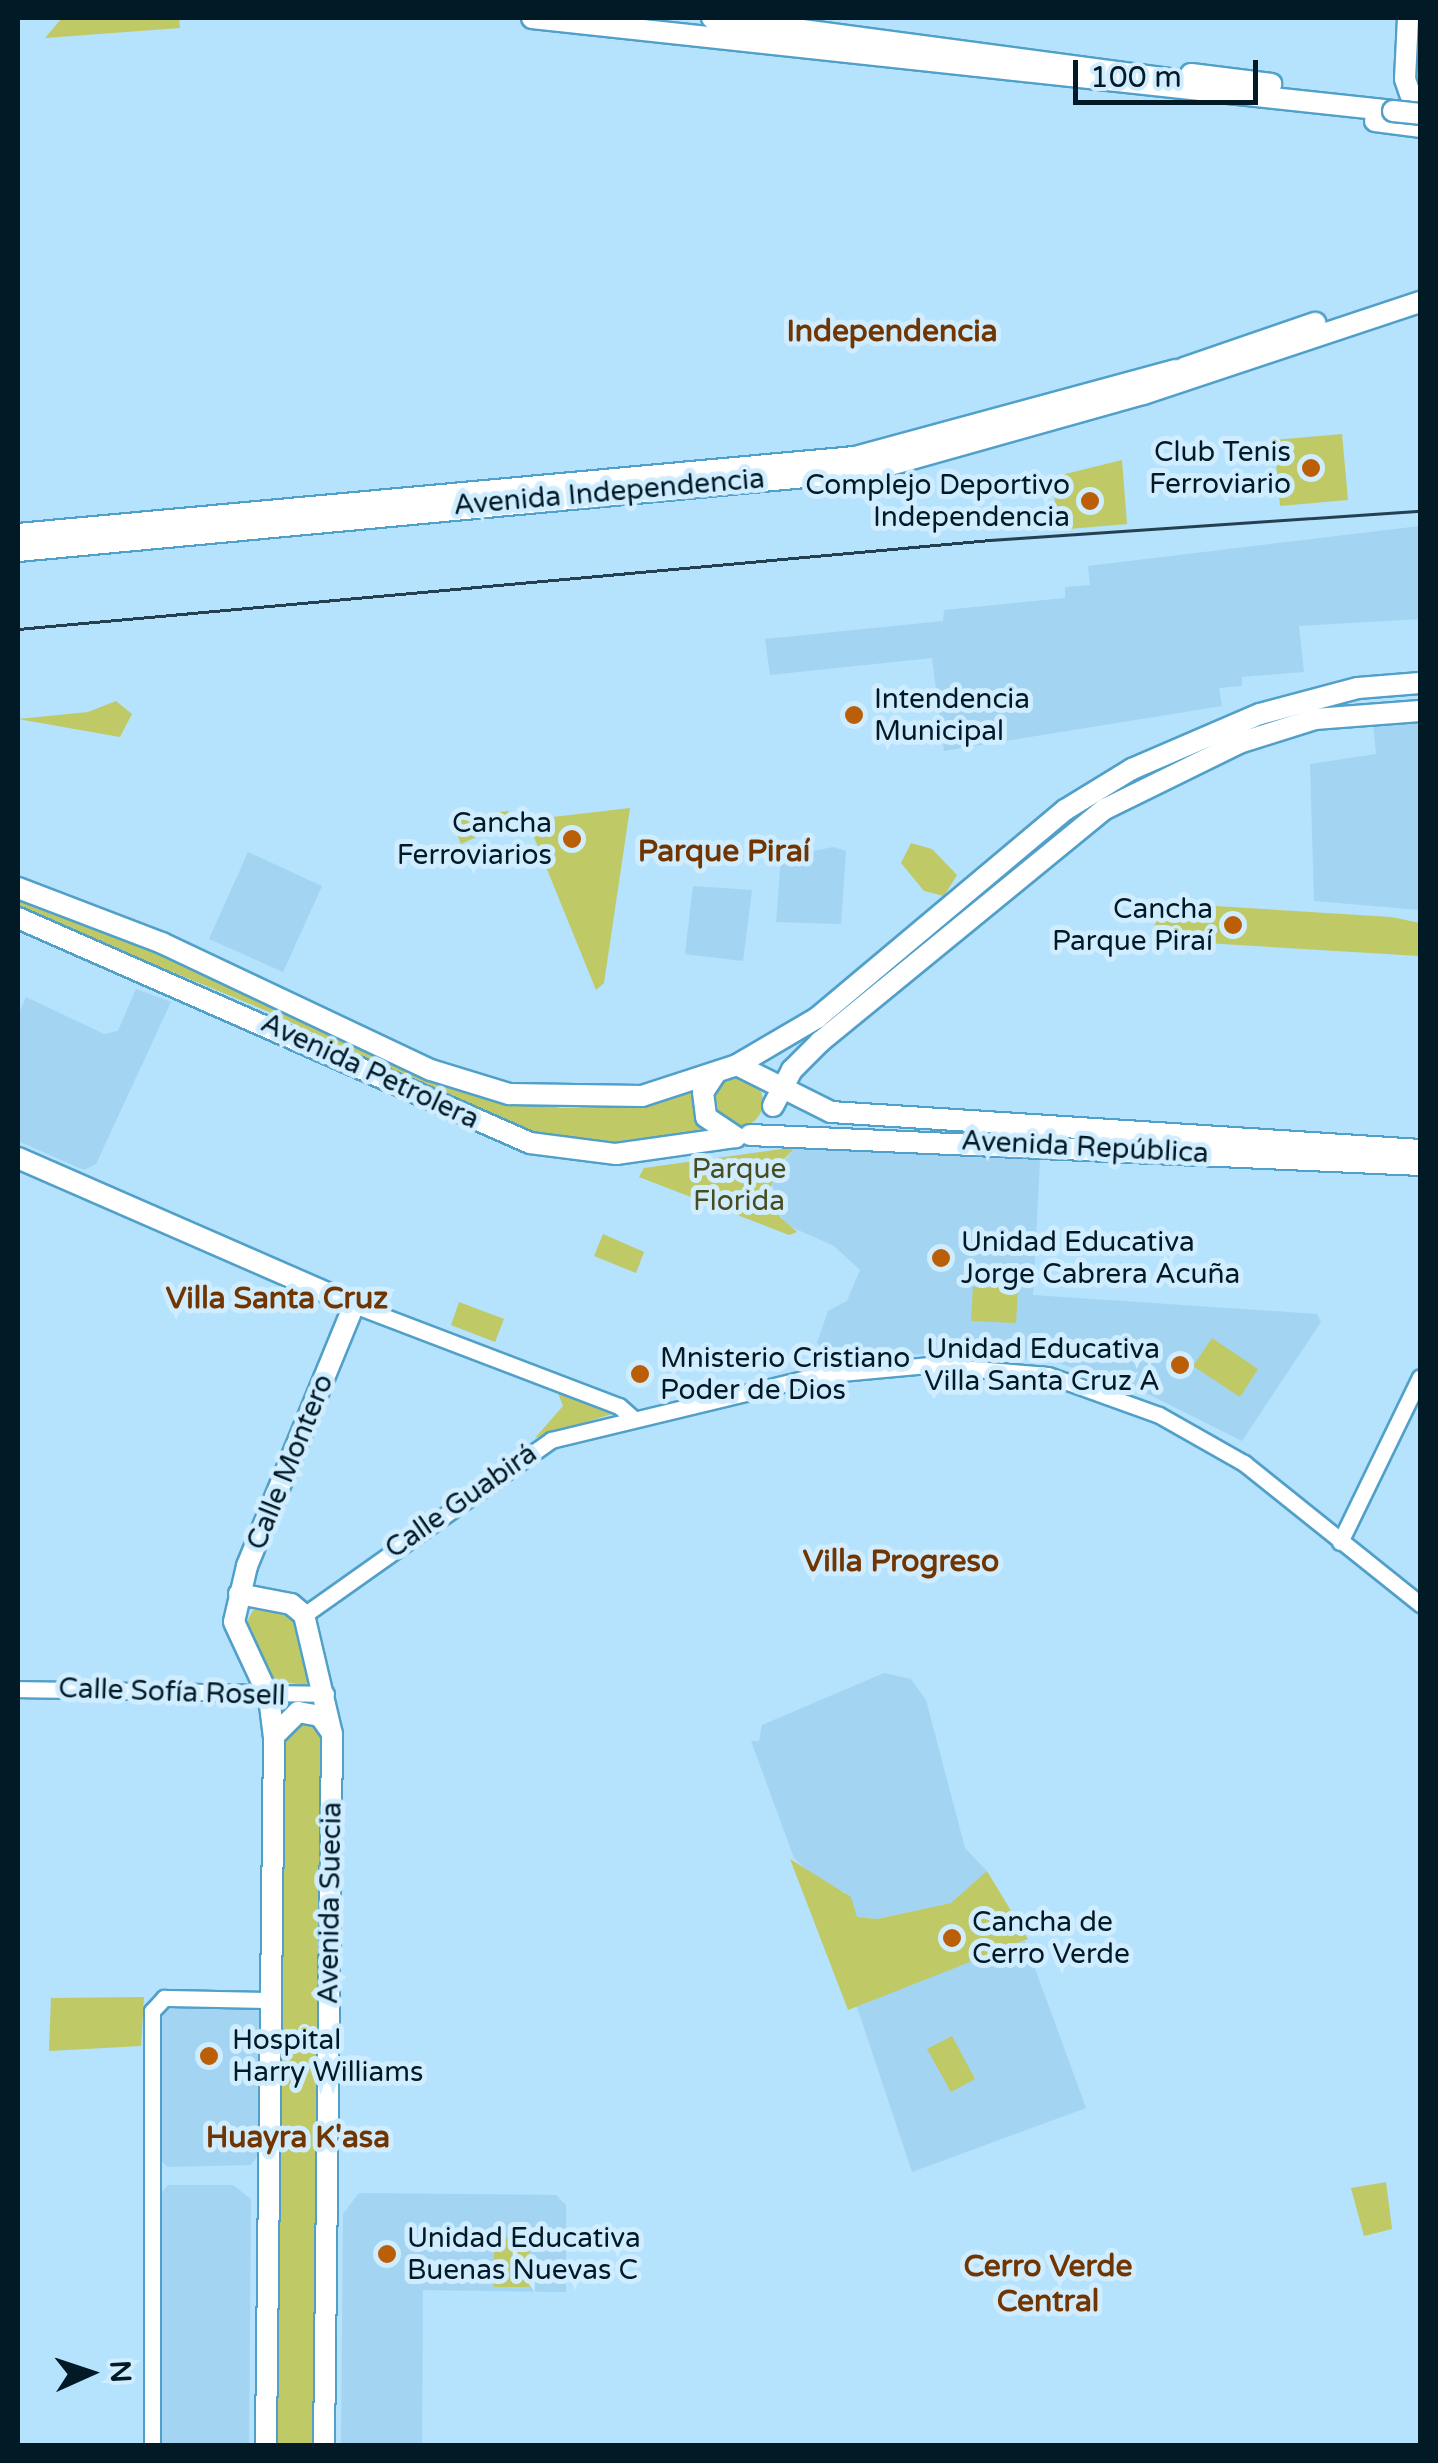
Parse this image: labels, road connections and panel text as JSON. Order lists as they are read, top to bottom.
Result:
{
  "streets": {
    "main road": [
      "Avenida Independencia",
      "Avenida Petrolera",
      "Avenida República",
      "Calle Montero",
      "Avenida Suecia"
    ],
    "street": ["Calle Guabirá", "Calle Sofía Rosell"]
  },
  "crossings": [
    ["Avenida Petrolera", "Avenida República"],
    ["Calle Montero", "Avenida Suecia"],
    ["Calle Guabirá", "Avenida Suecia"],
    ["Calle Sofía Rosell", "Avenida Suecia"]
  ],
  "districts": [
    "Independencia",
    "Parque Piraí",
    "Villa Santa Cruz",
    "Villa Progreso",
    "Huayra K'asa",
    "Cerro Verde Central"
  ],
  "parks": ["Parque Florida"],
  "places": [
    "Club Tenis Ferroviario",
    "Complejo Deportivo Independencia",
    "Intendencia Municipal",
    "Cancha Ferroviarios",
    "Cancha Parque Piraí",
    "Unidad Educativa Jorge Cabrera Acuña",
    "Unidad Educativa Villa Santa Cruz A",
    "Mnisterio Cristiano Poder de Dios",
    "Cancha de Cerro Verde",
    "Hospital Harry Williams",
    "Unidad Educativa Buenas Nuevas C"
  ],
  "scale_bar": "100 m",
  "north": "right"
}
